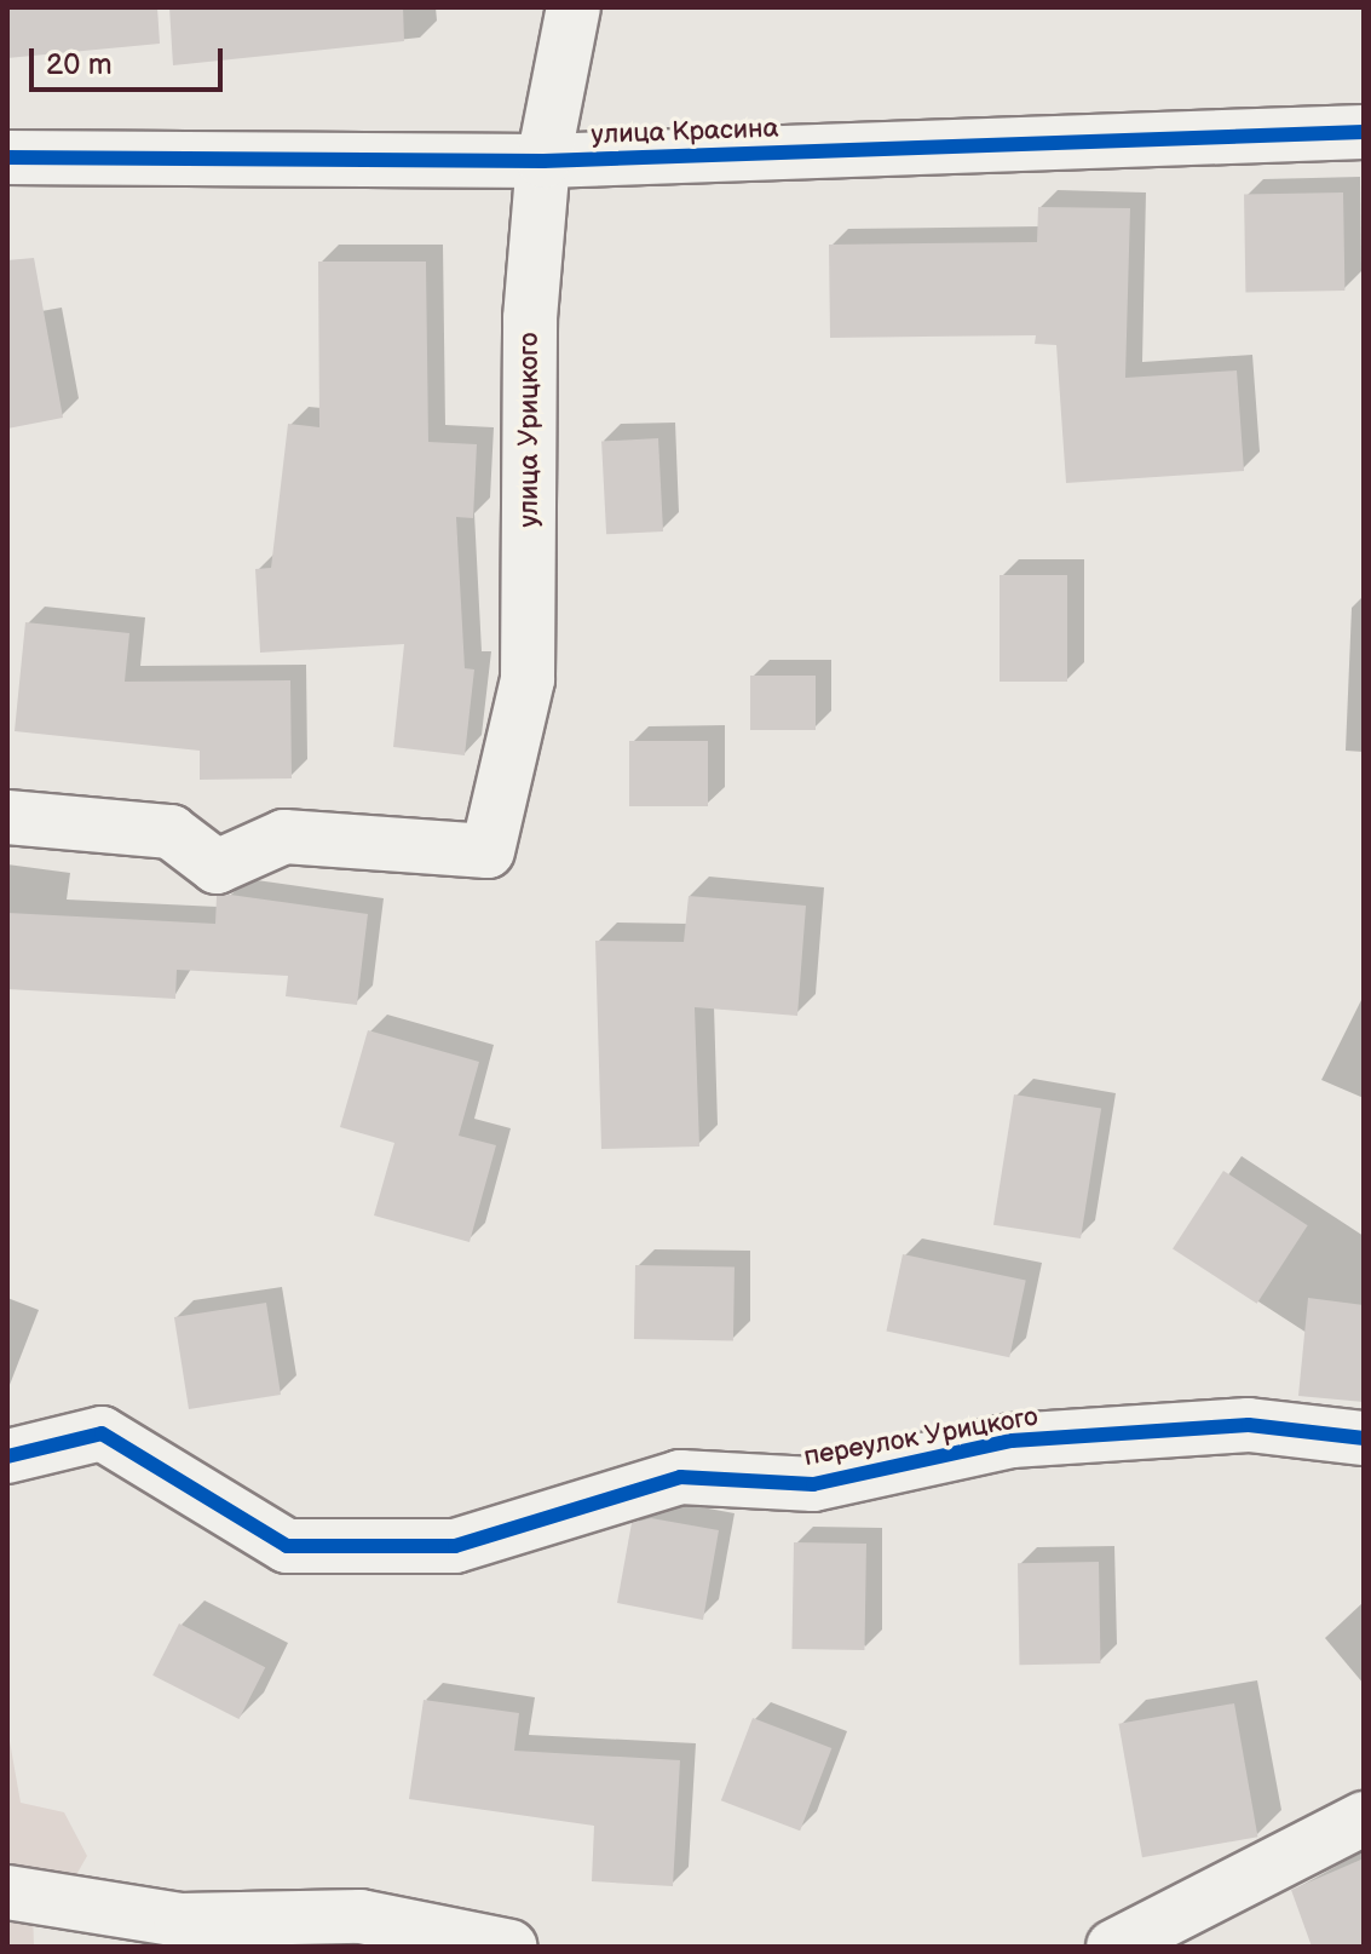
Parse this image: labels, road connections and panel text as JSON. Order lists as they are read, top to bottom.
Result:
{
  "streets": {
    "street": ["улица Красина", "улица Урицкого", "переулок Урицкого"]
  },
  "crossings": [
    ["улица Красина", "улица Урицкого"]
  ],
  "scale_bar": "20 m"
}
